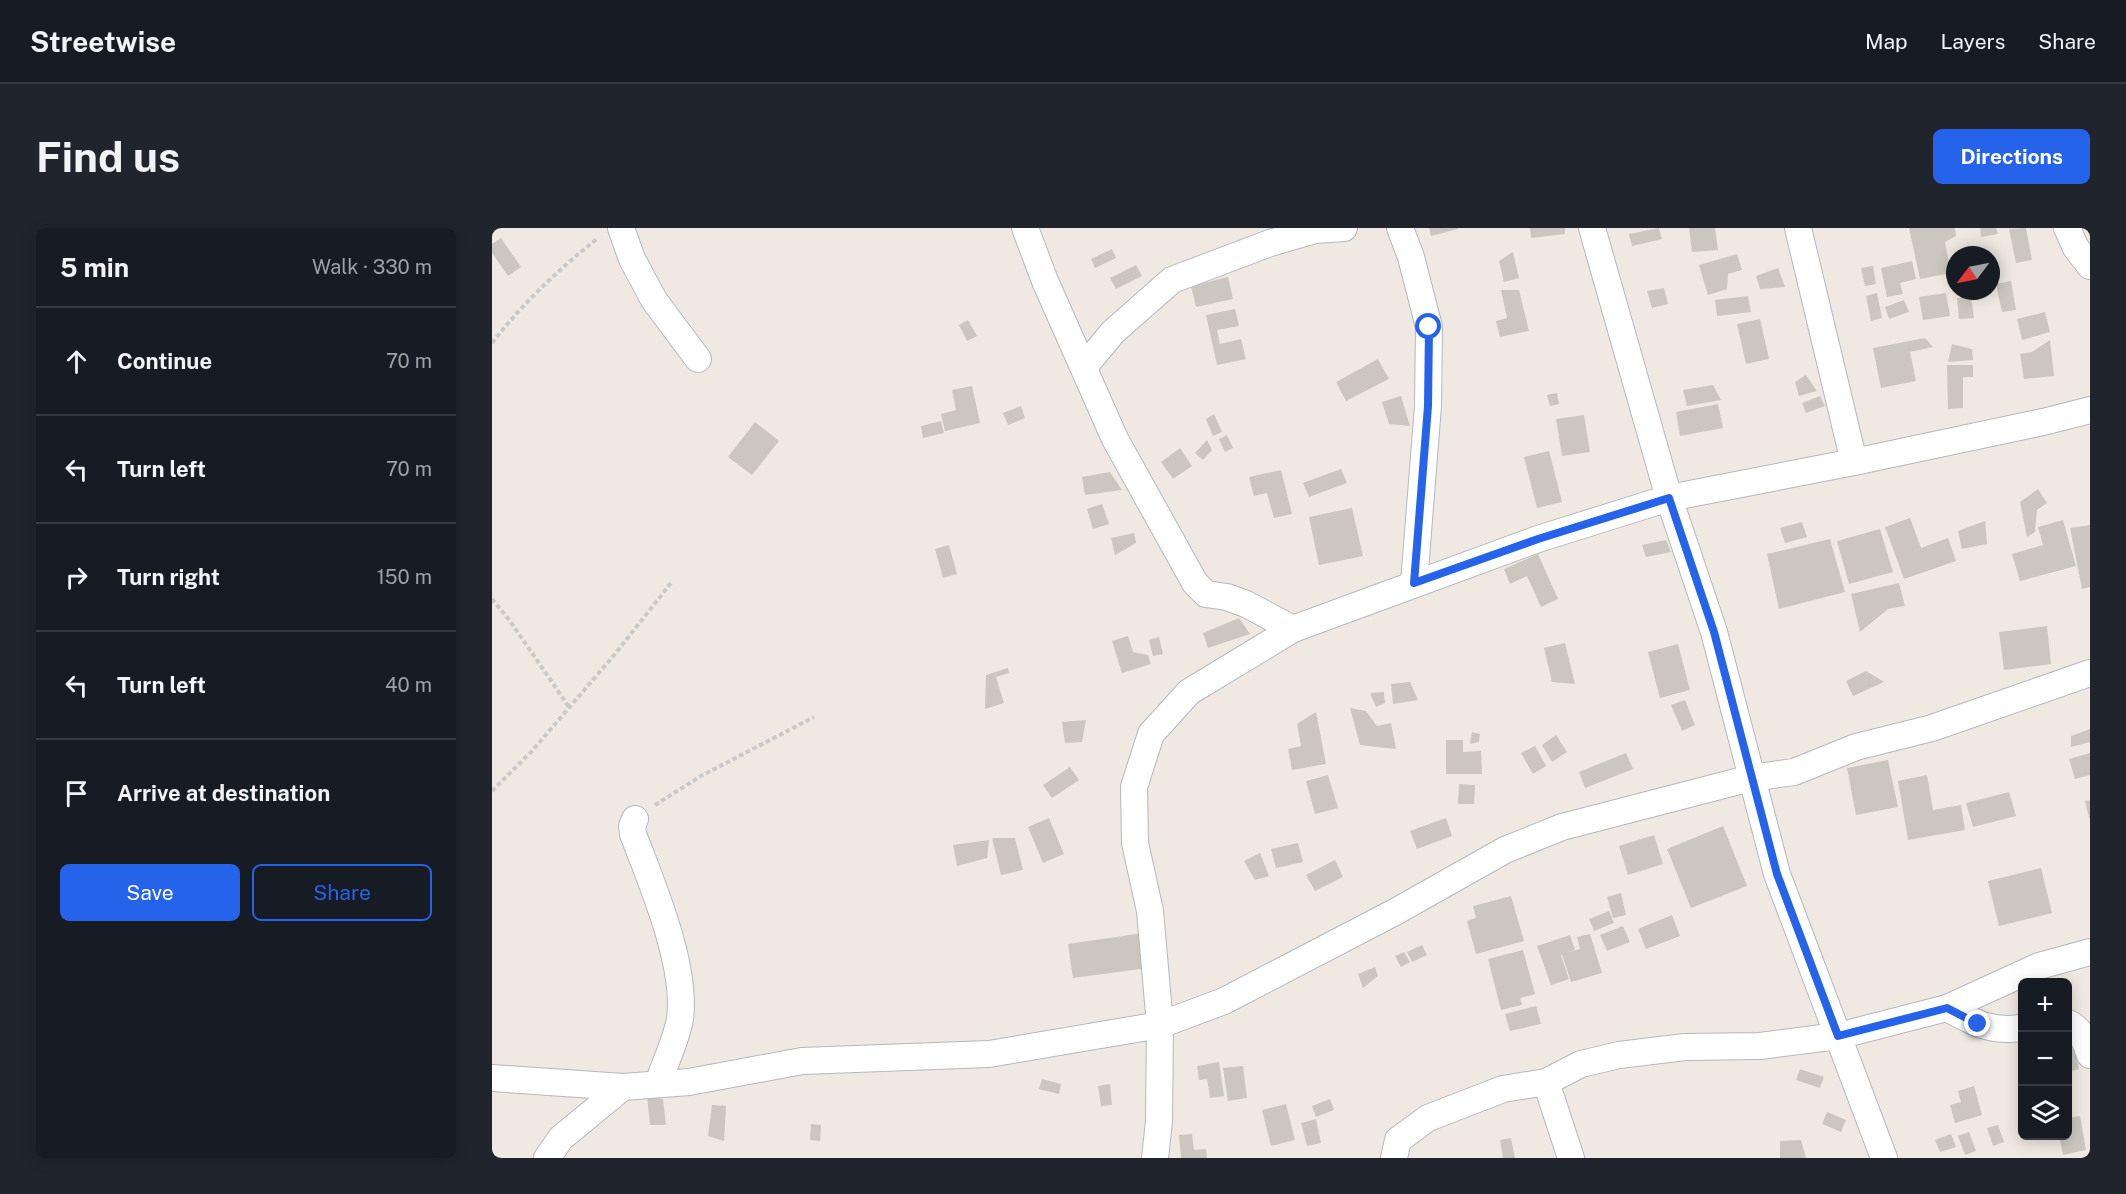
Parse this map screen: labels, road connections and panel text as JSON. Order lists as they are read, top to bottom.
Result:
{
  "north": "bottom left",
  "page": {
    "header": "Streetwise",
    "nav": ["Map", "Layers", "Share"],
    "buttons": [
      "Directions",
      ["Save", "Share"]
    ],
    "title": "Find us",
    "heading": ["5 min", "Walk · 330 m"],
    "list": [
      ["Continue", "70 m"],
      ["Turn left", "70 m"],
      ["Turn right", "150 m"],
      ["Turn left", "40 m"],
      "Arrive at destination"
    ],
    "map_buttons": ["+", "−"]
  }
}
